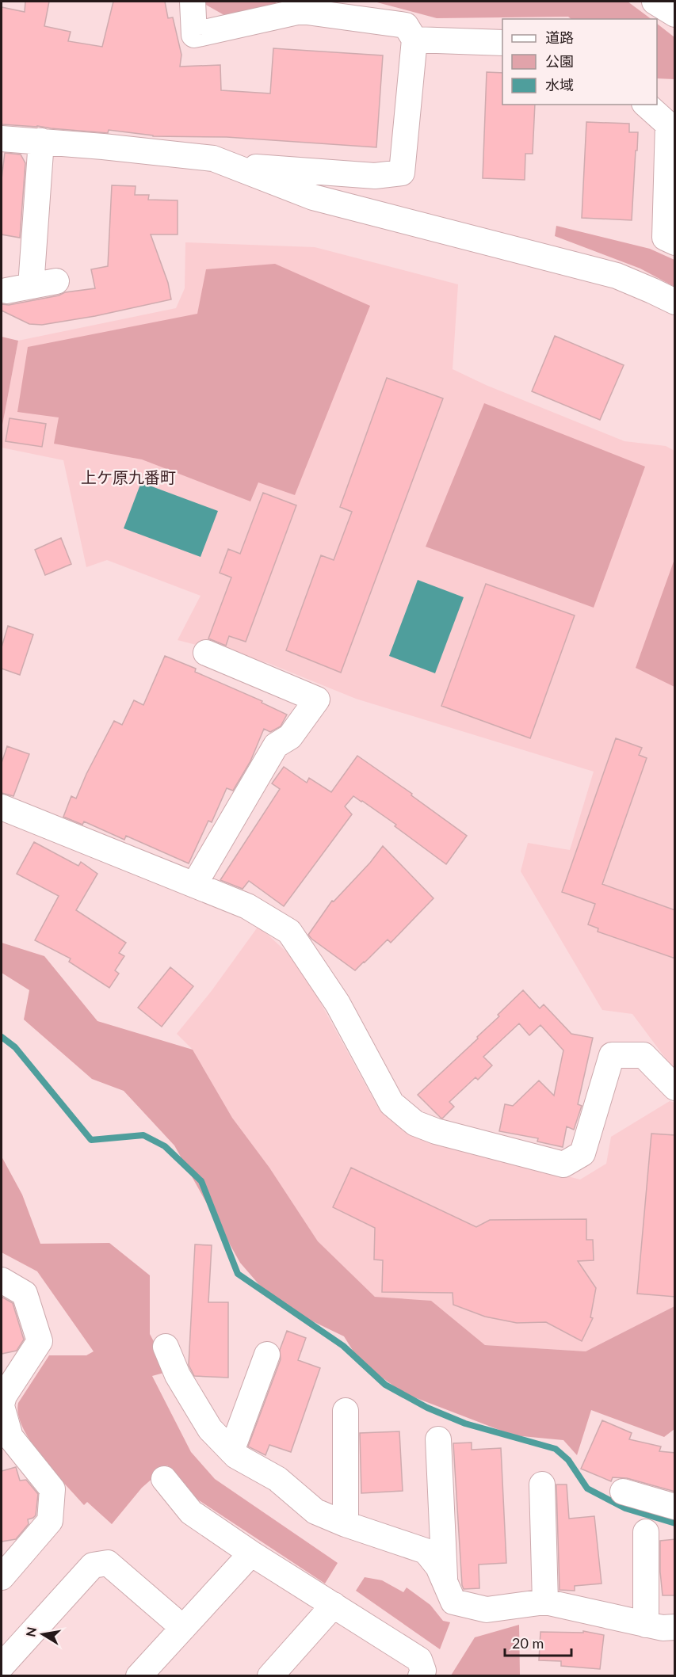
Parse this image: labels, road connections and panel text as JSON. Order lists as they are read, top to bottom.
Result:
{
  "districts": ["上ケ原九番町"],
  "legend": ["道路", "公園", "水域"],
  "scale_bar": "20 m",
  "north": "left"
}
